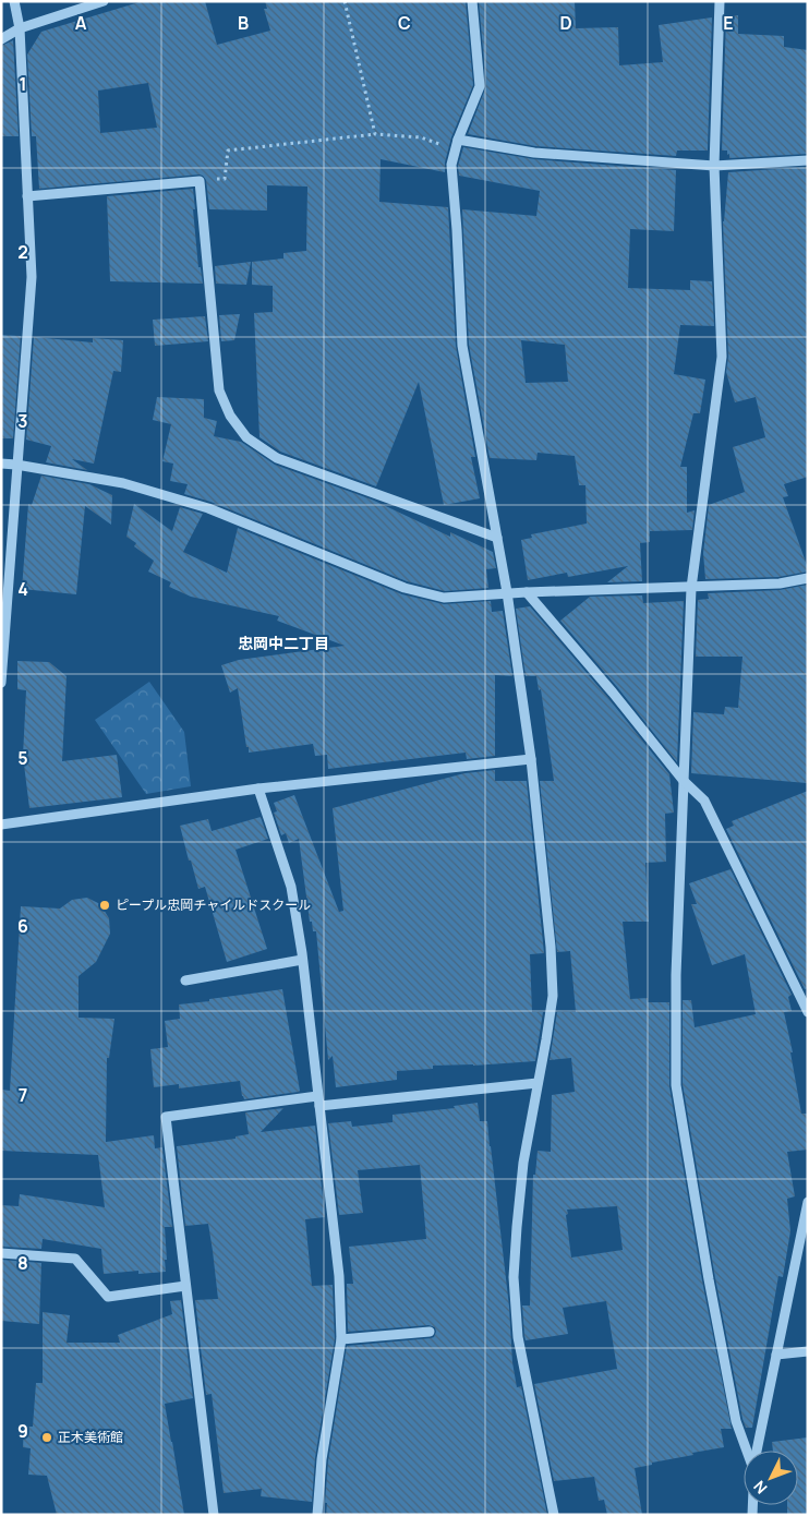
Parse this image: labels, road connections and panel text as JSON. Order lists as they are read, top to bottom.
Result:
{
  "districts": ["忠岡中二丁目"],
  "places": ["ピープル忠岡チャイルドスクール", "正木美術館"],
  "north": "bottom left",
  "grid": {
    "columns": [
      "A",
      "B",
      "C",
      "D",
      "E"
    ],
    "rows": [
      "1",
      "2",
      "3",
      "4",
      "5",
      "6",
      "7",
      "8",
      "9"
    ]
  }
}
